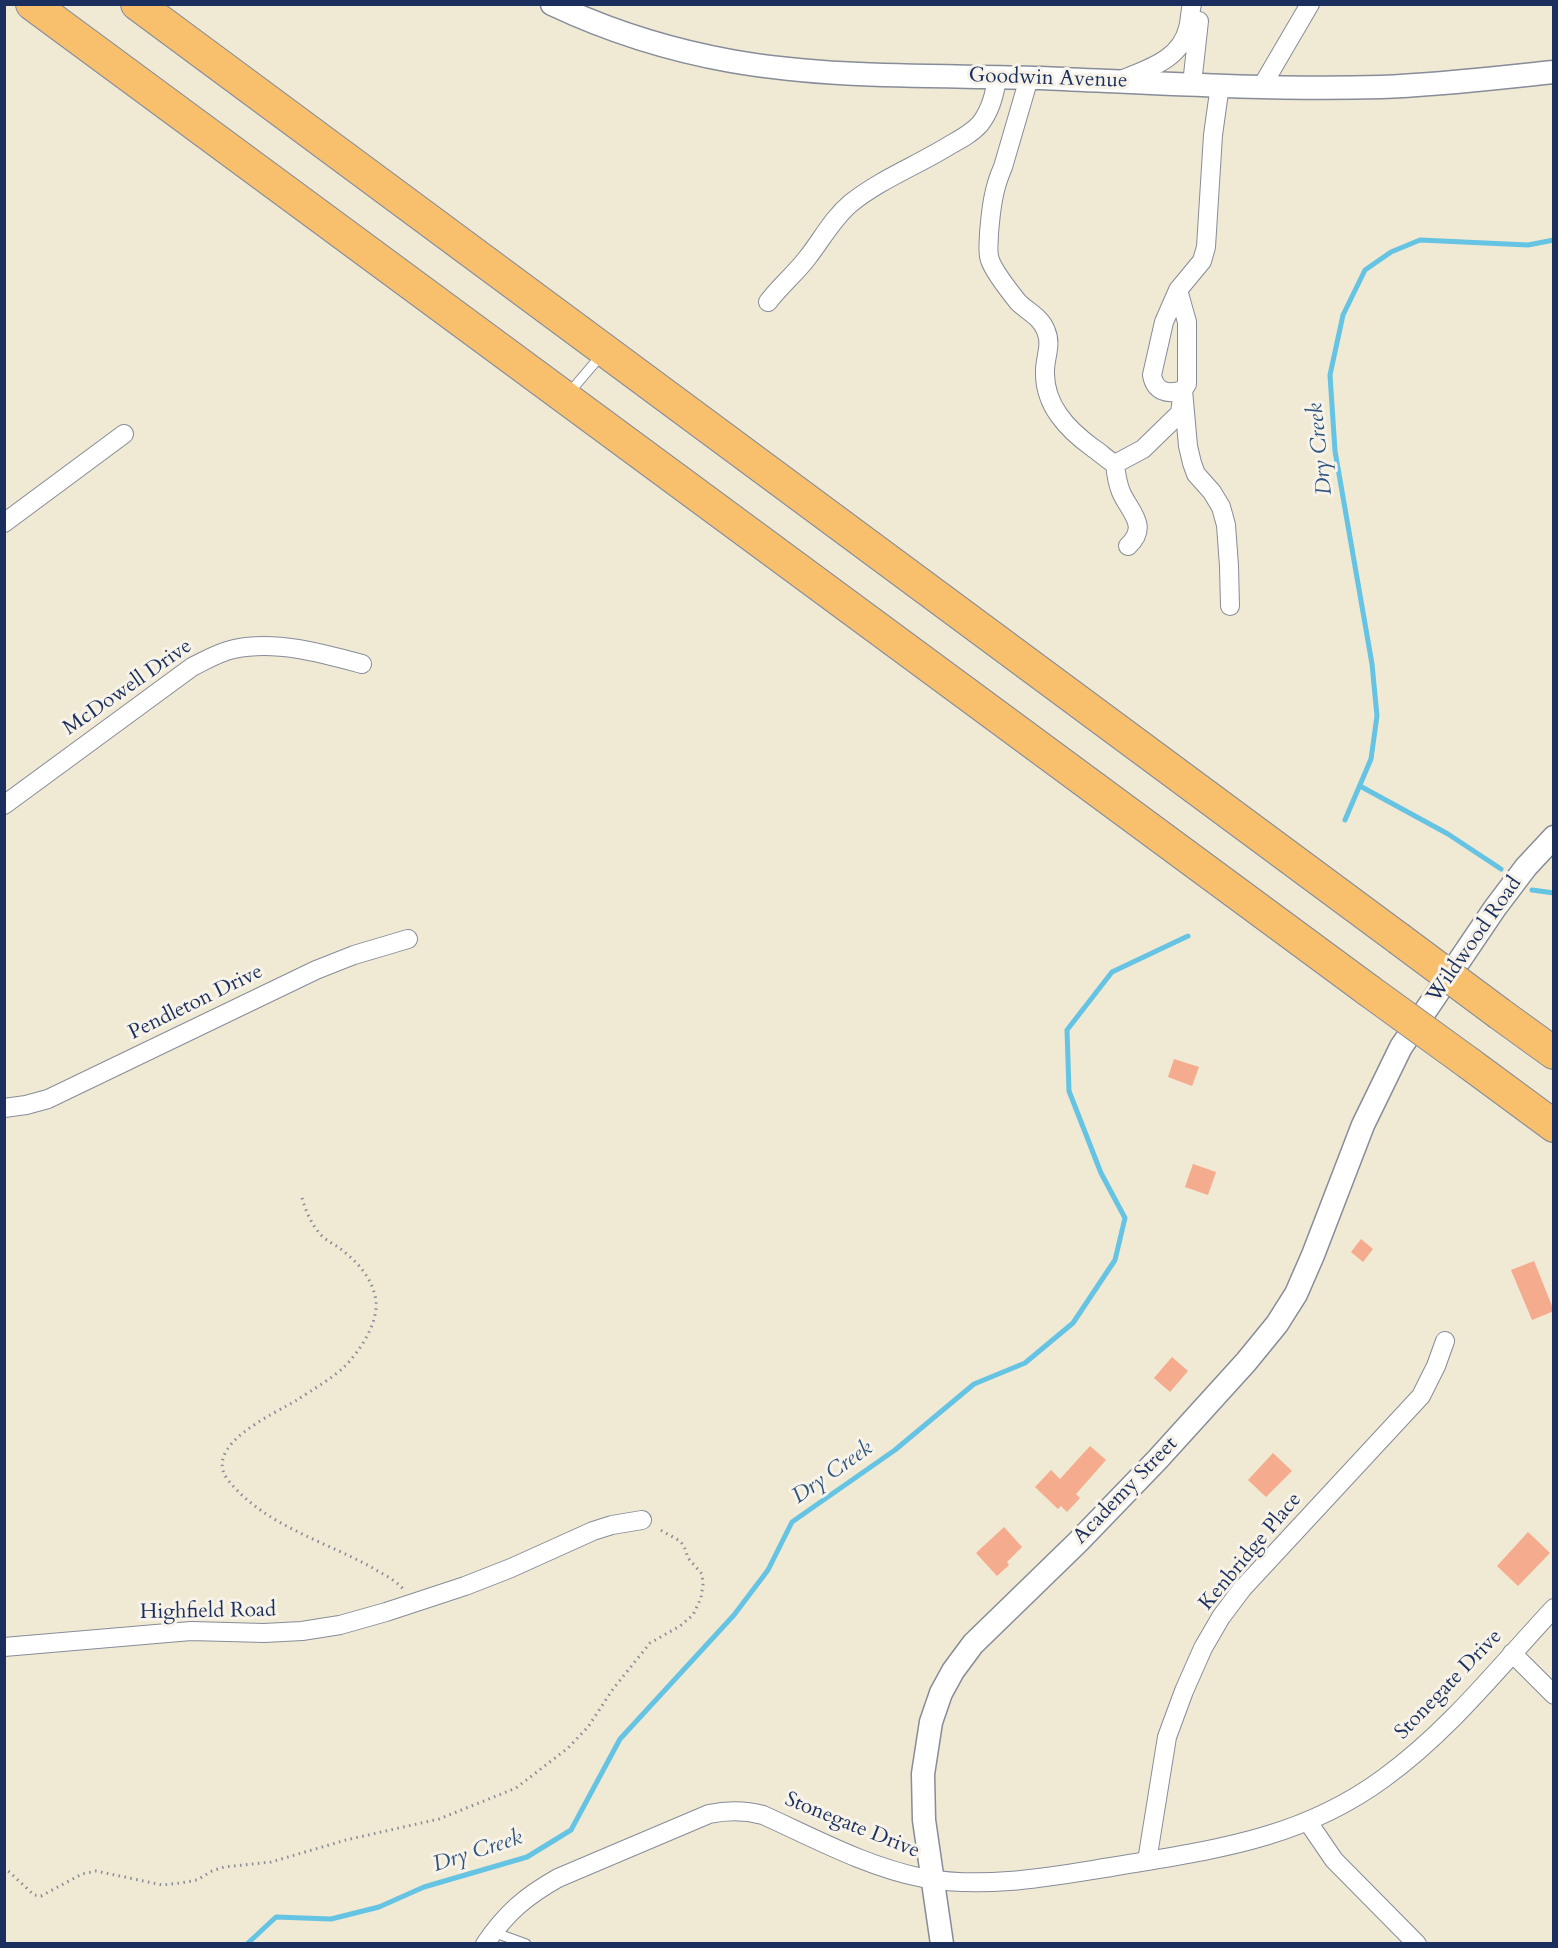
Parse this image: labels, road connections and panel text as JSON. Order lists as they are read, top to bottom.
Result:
{
  "streets": {
    "street": [
      "Goodwin Avenue",
      "McDowell Drive",
      "Wildwood Road",
      "Pendleton Drive",
      "Academy Street",
      "Kenbridge Place",
      "Highfield Road",
      "Stonegate Drive"
    ]
  },
  "crossings": [
    ["Wildwood Road", "Academy Street"],
    ["Academy Street", "Stonegate Drive"],
    ["Kenbridge Place", "Stonegate Drive"]
  ],
  "water": ["Dry Creek"]
}
